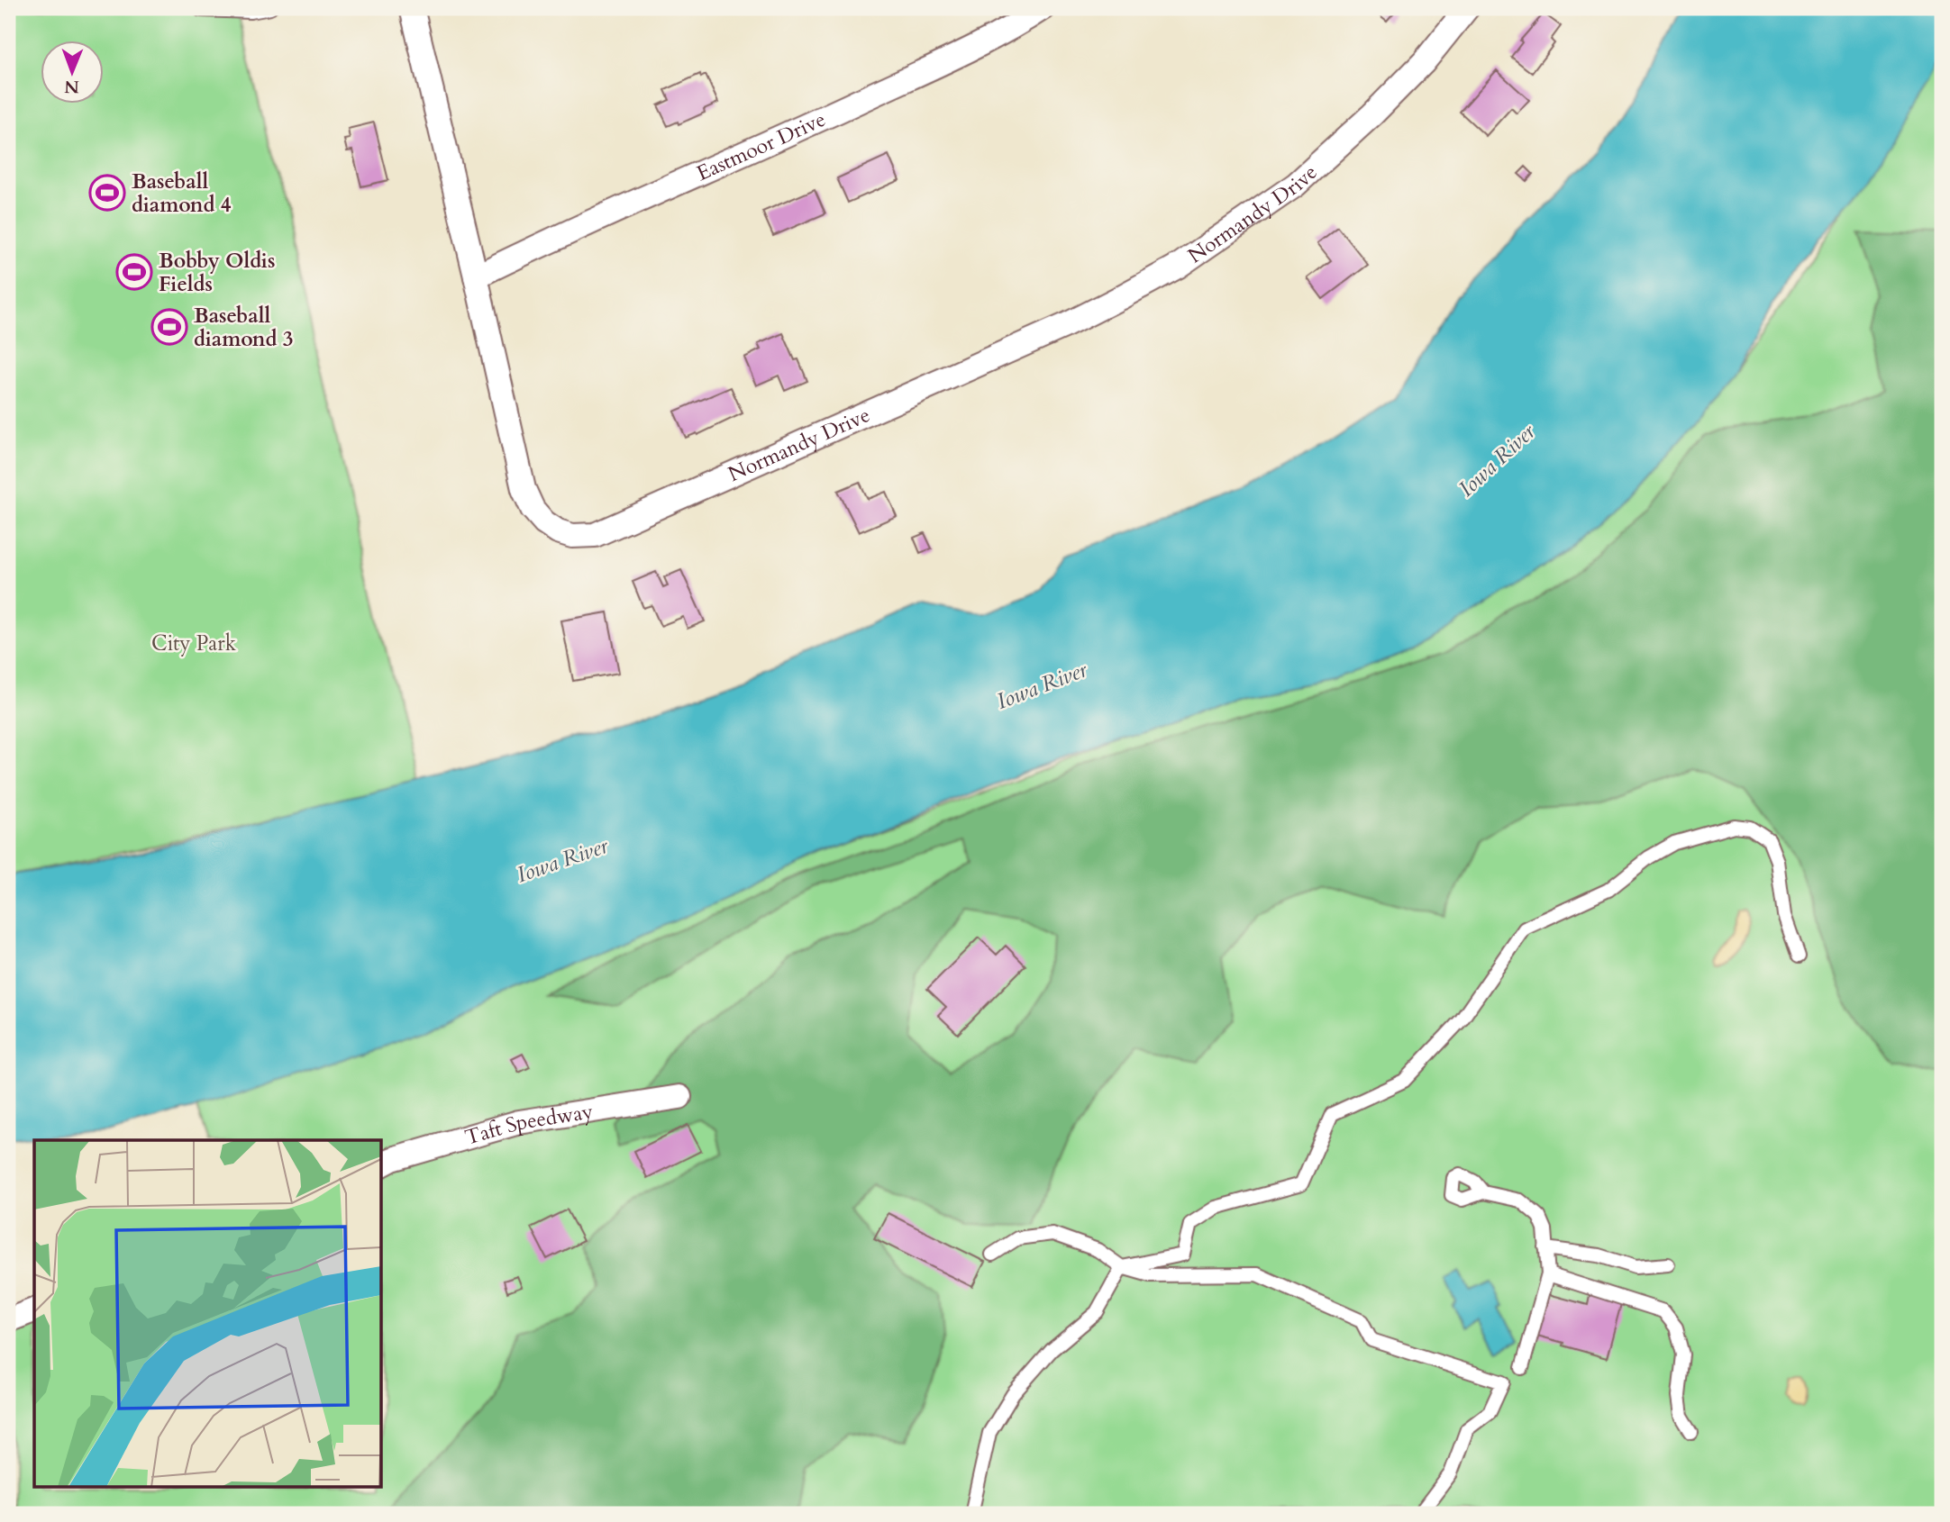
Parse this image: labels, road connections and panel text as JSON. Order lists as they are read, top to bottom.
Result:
{
  "streets": {
    "street": ["Eastmoor Drive", "Normandy Drive", "Taft Speedway"]
  },
  "crossings": [
    ["Eastmoor Drive", "Normandy Drive"]
  ],
  "water": ["Iowa River"],
  "parks": ["City Park"],
  "places": {
    "sports": ["Baseball diamond 4", "Bobby Oldis Fields", "Baseball diamond 3"]
  },
  "north": "bottom"
}
